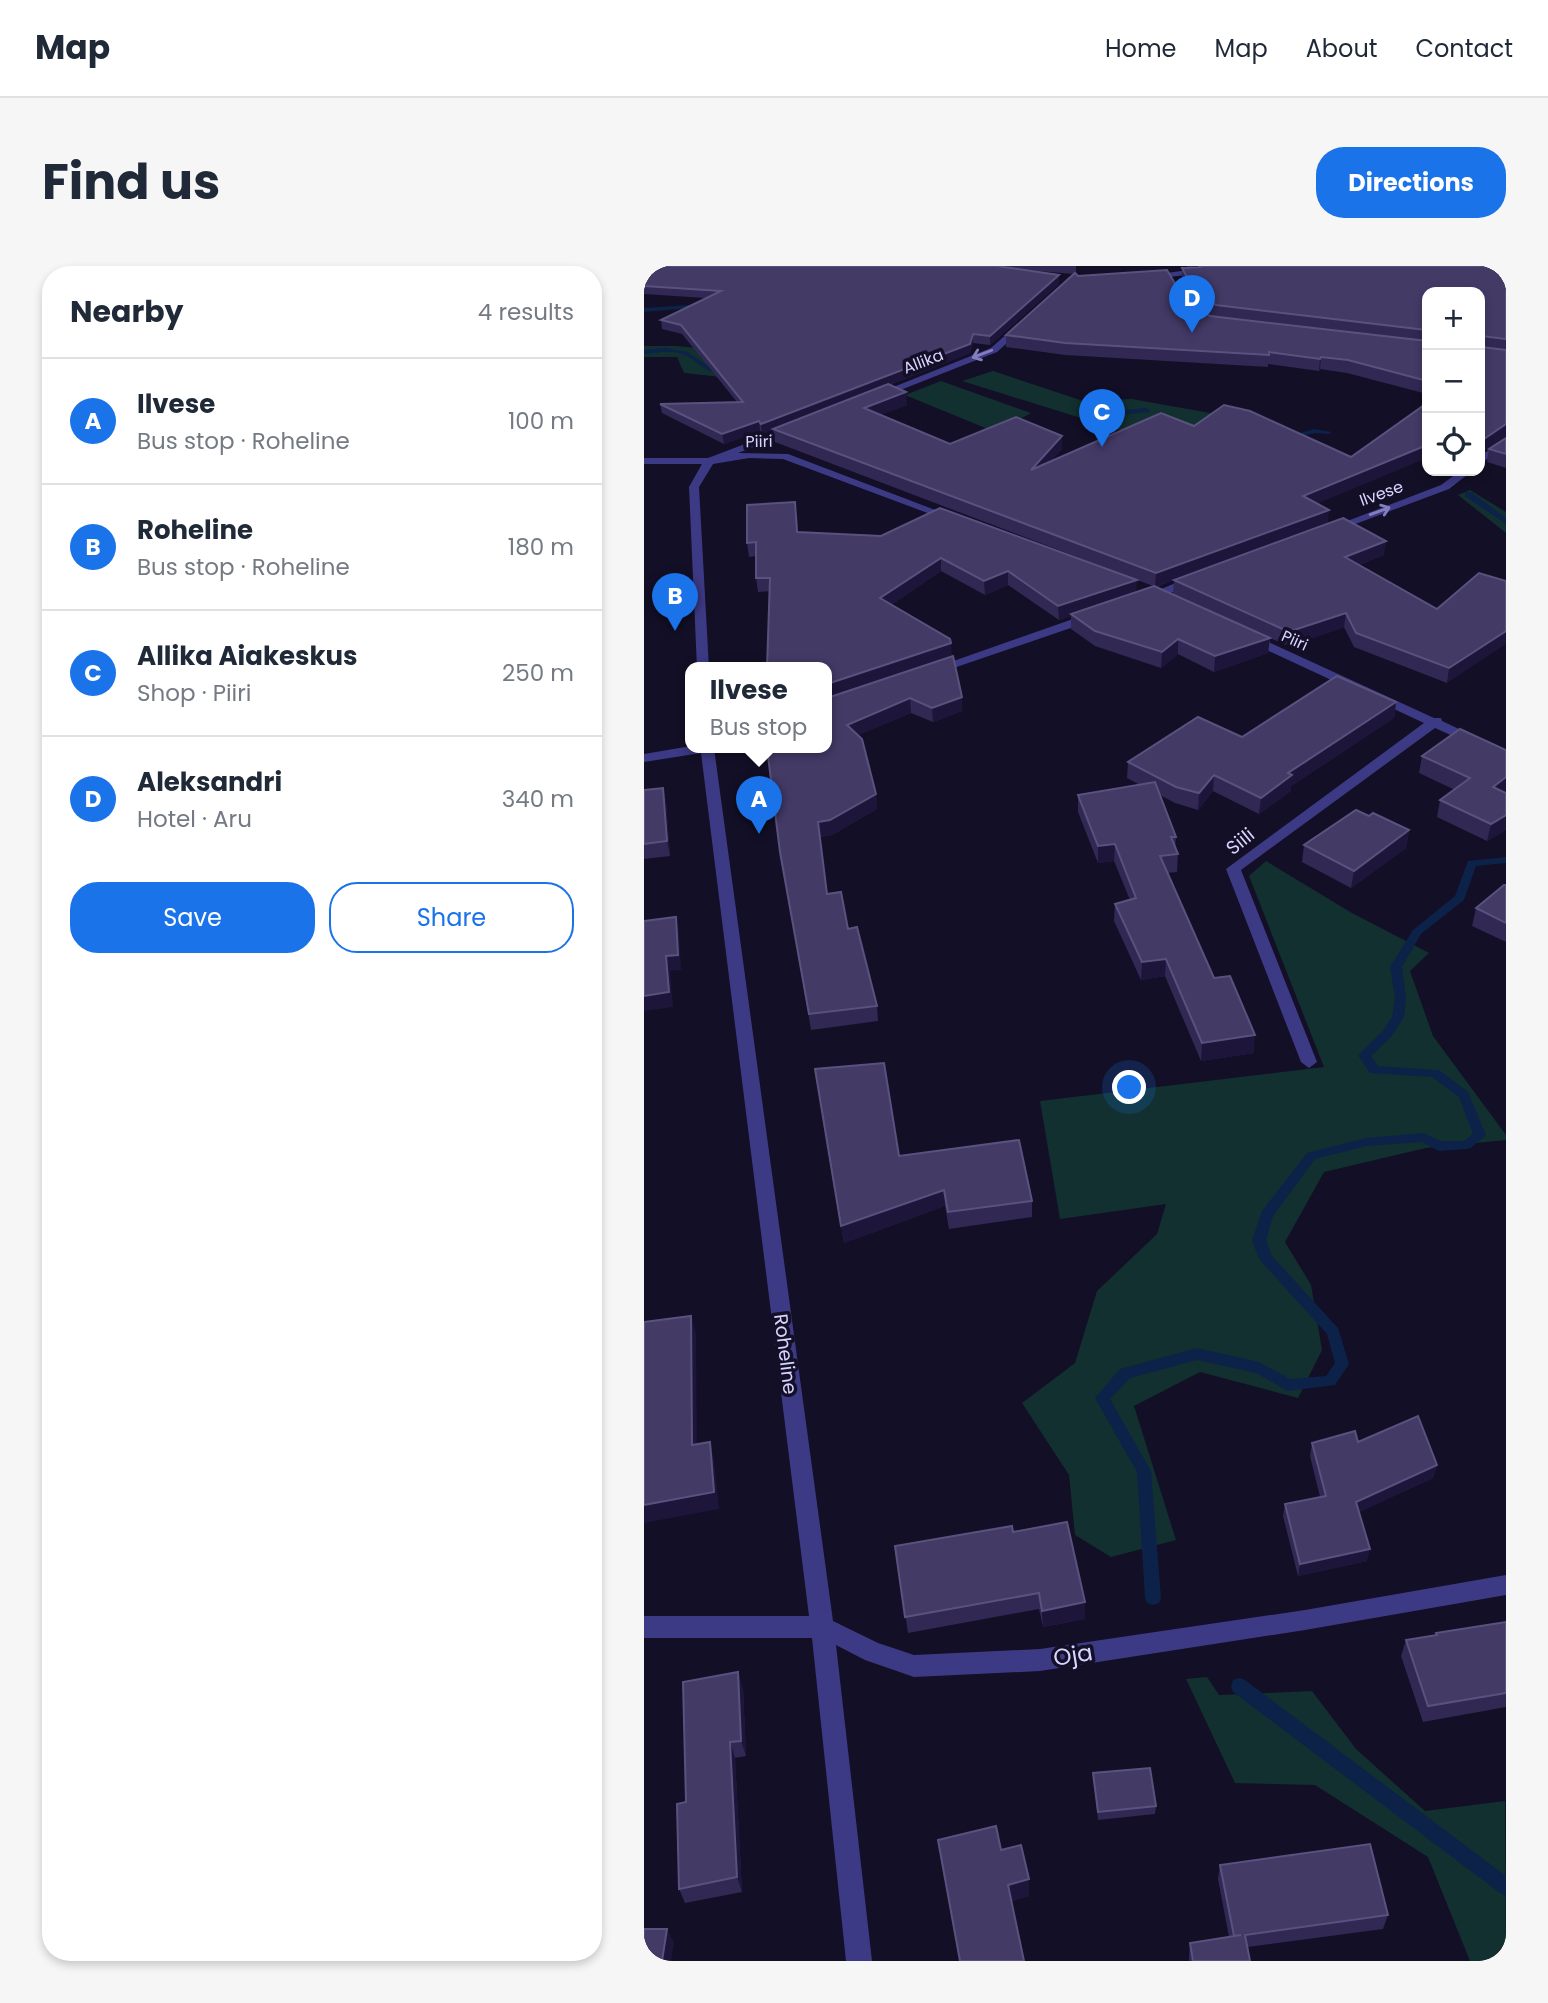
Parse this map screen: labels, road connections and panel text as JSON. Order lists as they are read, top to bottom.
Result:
{
  "streets": {
    "street": [
      "Allika",
      "Piiri",
      "Ilvese",
      "Siili",
      "Roheline",
      "Oja"
    ]
  },
  "crossings": [
    ["Piiri", "Siili"],
    ["Roheline", "Oja"]
  ],
  "one_way": ["Allika", "Ilvese"],
  "page": {
    "header": "Map",
    "nav": [
      "Home",
      "Map",
      "About",
      "Contact"
    ],
    "title": "Find us",
    "buttons": [
      "Directions",
      ["Save", "Share"]
    ],
    "heading": ["Nearby", "4 results"],
    "pins": [
      "D",
      "C",
      "B",
      "A"
    ],
    "map_buttons": ["+", "−"],
    "list": [
      {
        "mark": "A",
        "name": "Ilvese",
        "note": "Bus stop · Roheline",
        "value": "100 m"
      },
      {
        "mark": "B",
        "name": "Roheline",
        "note": "Bus stop · Roheline",
        "value": "180 m"
      },
      {
        "mark": "C",
        "name": "Allika Aiakeskus",
        "note": "Shop · Piiri",
        "value": "250 m"
      },
      {
        "mark": "D",
        "name": "Aleksandri",
        "note": "Hotel · Aru",
        "value": "340 m"
      }
    ],
    "popup": ["Ilvese", "Bus stop"]
  }
}
